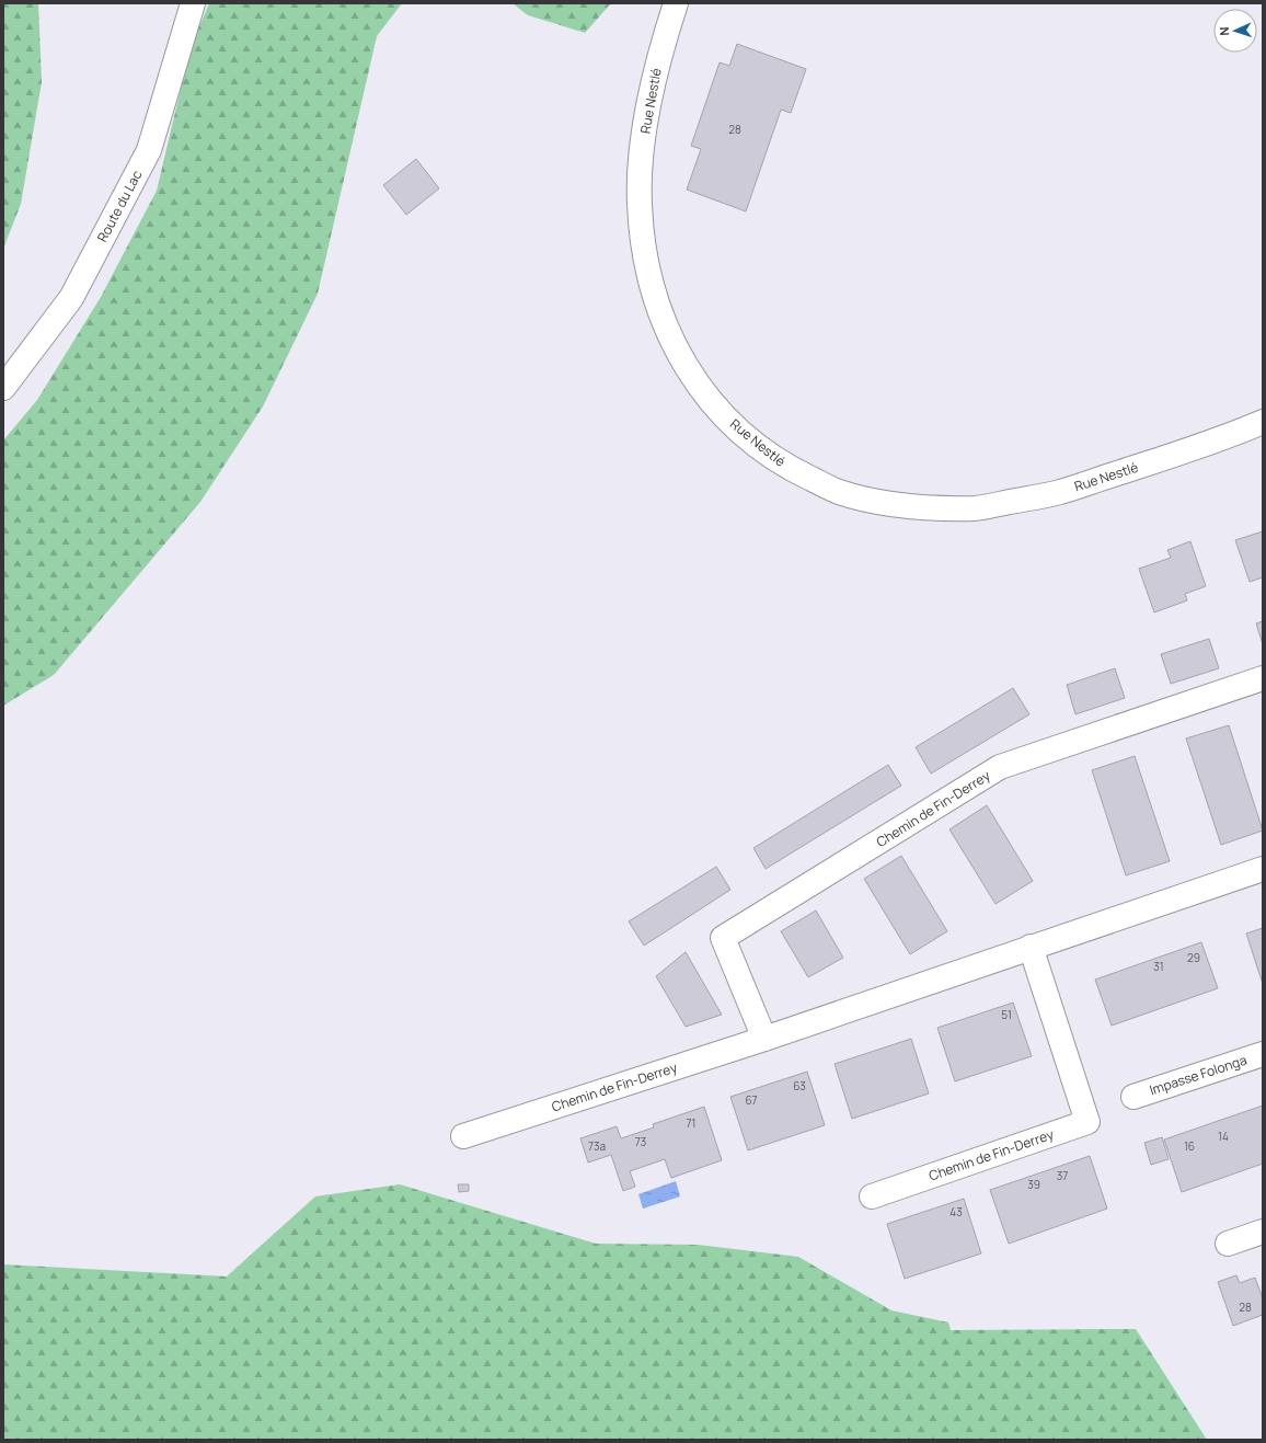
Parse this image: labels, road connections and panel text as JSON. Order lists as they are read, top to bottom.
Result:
{
  "streets": {
    "street": [
      "Rue Nestlé",
      "Route du Lac",
      "Chemin de Fin-Derrey",
      "Impasse Folonga"
    ]
  },
  "house_numbers": [
    "28",
    "29",
    "31",
    "51",
    "63",
    "67",
    "71",
    "14",
    "73",
    "73a",
    "16",
    "37",
    "39",
    "43",
    "28"
  ],
  "north": "left"
}
